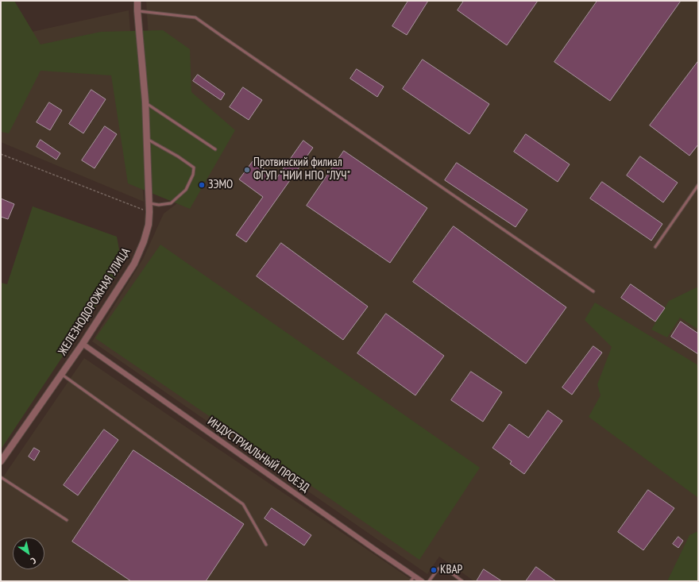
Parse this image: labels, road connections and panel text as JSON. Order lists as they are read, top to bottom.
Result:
{
  "streets": {
    "street": ["ЖЕЛЕЗНОДОРОЖНАЯ УЛИЦА", "ИНДУСТРИАЛЬНЫЙ ПРОЕЗД"]
  },
  "crossings": [
    ["ЖЕЛЕЗНОДОРОЖНАЯ УЛИЦА", "ИНДУСТРИАЛЬНЫЙ ПРОЕЗД"]
  ],
  "places": ["Протвинский филиал ФГУП \"НИИ НПО \"ЛУЧ\"", "ЗЭМО", "КВАР"],
  "north": "bottom right"
}
